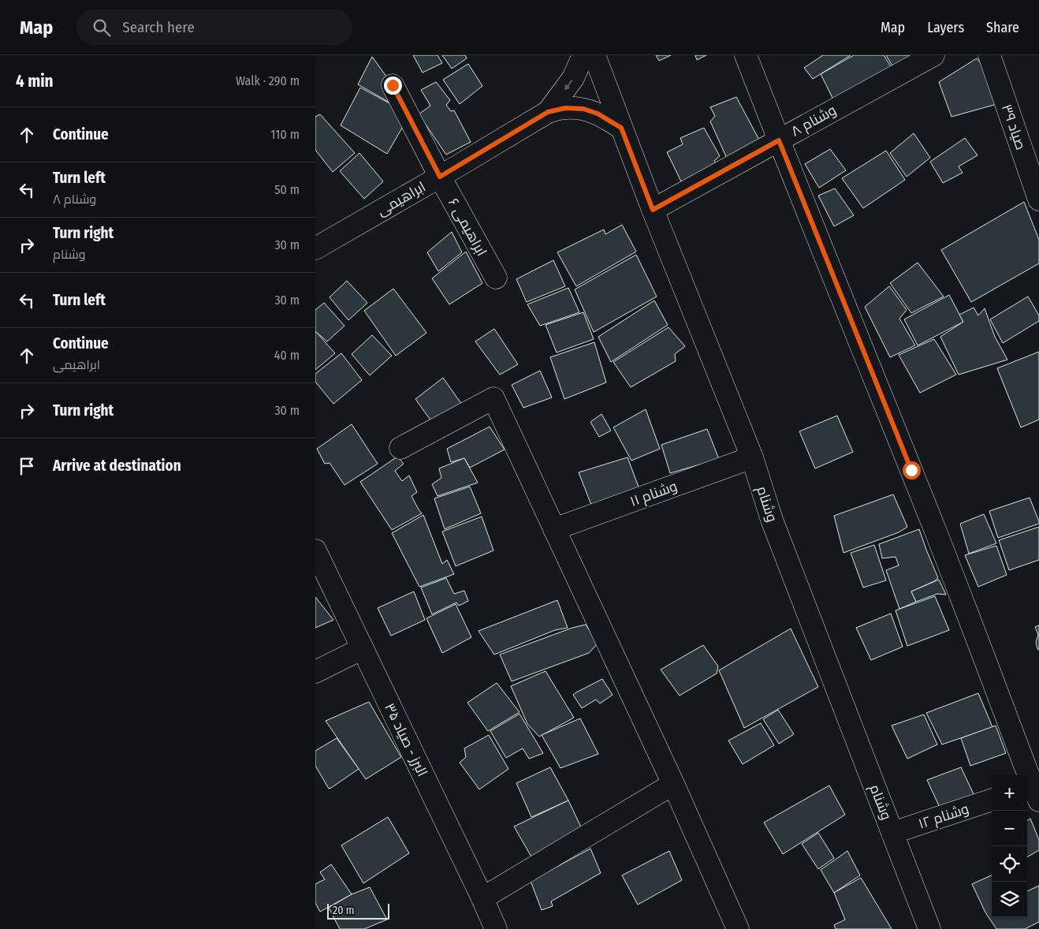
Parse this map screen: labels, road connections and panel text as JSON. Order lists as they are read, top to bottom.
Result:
{
  "streets": {
    "street": [
      "وشنام ۸",
      "صیاد ۳۹",
      "ابراهیمی",
      "ابراهیمی ۶",
      "وشنام ۱۱",
      "وشنام",
      "البرز - صیاد ۳۵",
      "وشنام ۱۲"
    ]
  },
  "crossings": [
    ["وشنام ۸", "وشنام"],
    ["ابراهیمی", "ابراهیمی ۶"],
    ["وشنام ۱۱", "وشنام"],
    ["وشنام", "وشنام ۱۲"]
  ],
  "scale_bar": "20 m",
  "page": {
    "header": "Map",
    "search": "Search here",
    "nav": ["Map", "Layers", "Share"],
    "heading": ["4 min", "Walk · 290 m"],
    "list": [
      ["Continue", "110 m"],
      ["Turn left", "وشنام ۸", "50 m"],
      ["Turn right", "وشنام", "30 m"],
      ["Turn left", "30 m"],
      ["Continue", "ابراهیمی", "40 m"],
      ["Turn right", "30 m"],
      "Arrive at destination"
    ],
    "map_buttons": ["+", "−"],
    "scale": "20 m"
  }
}
